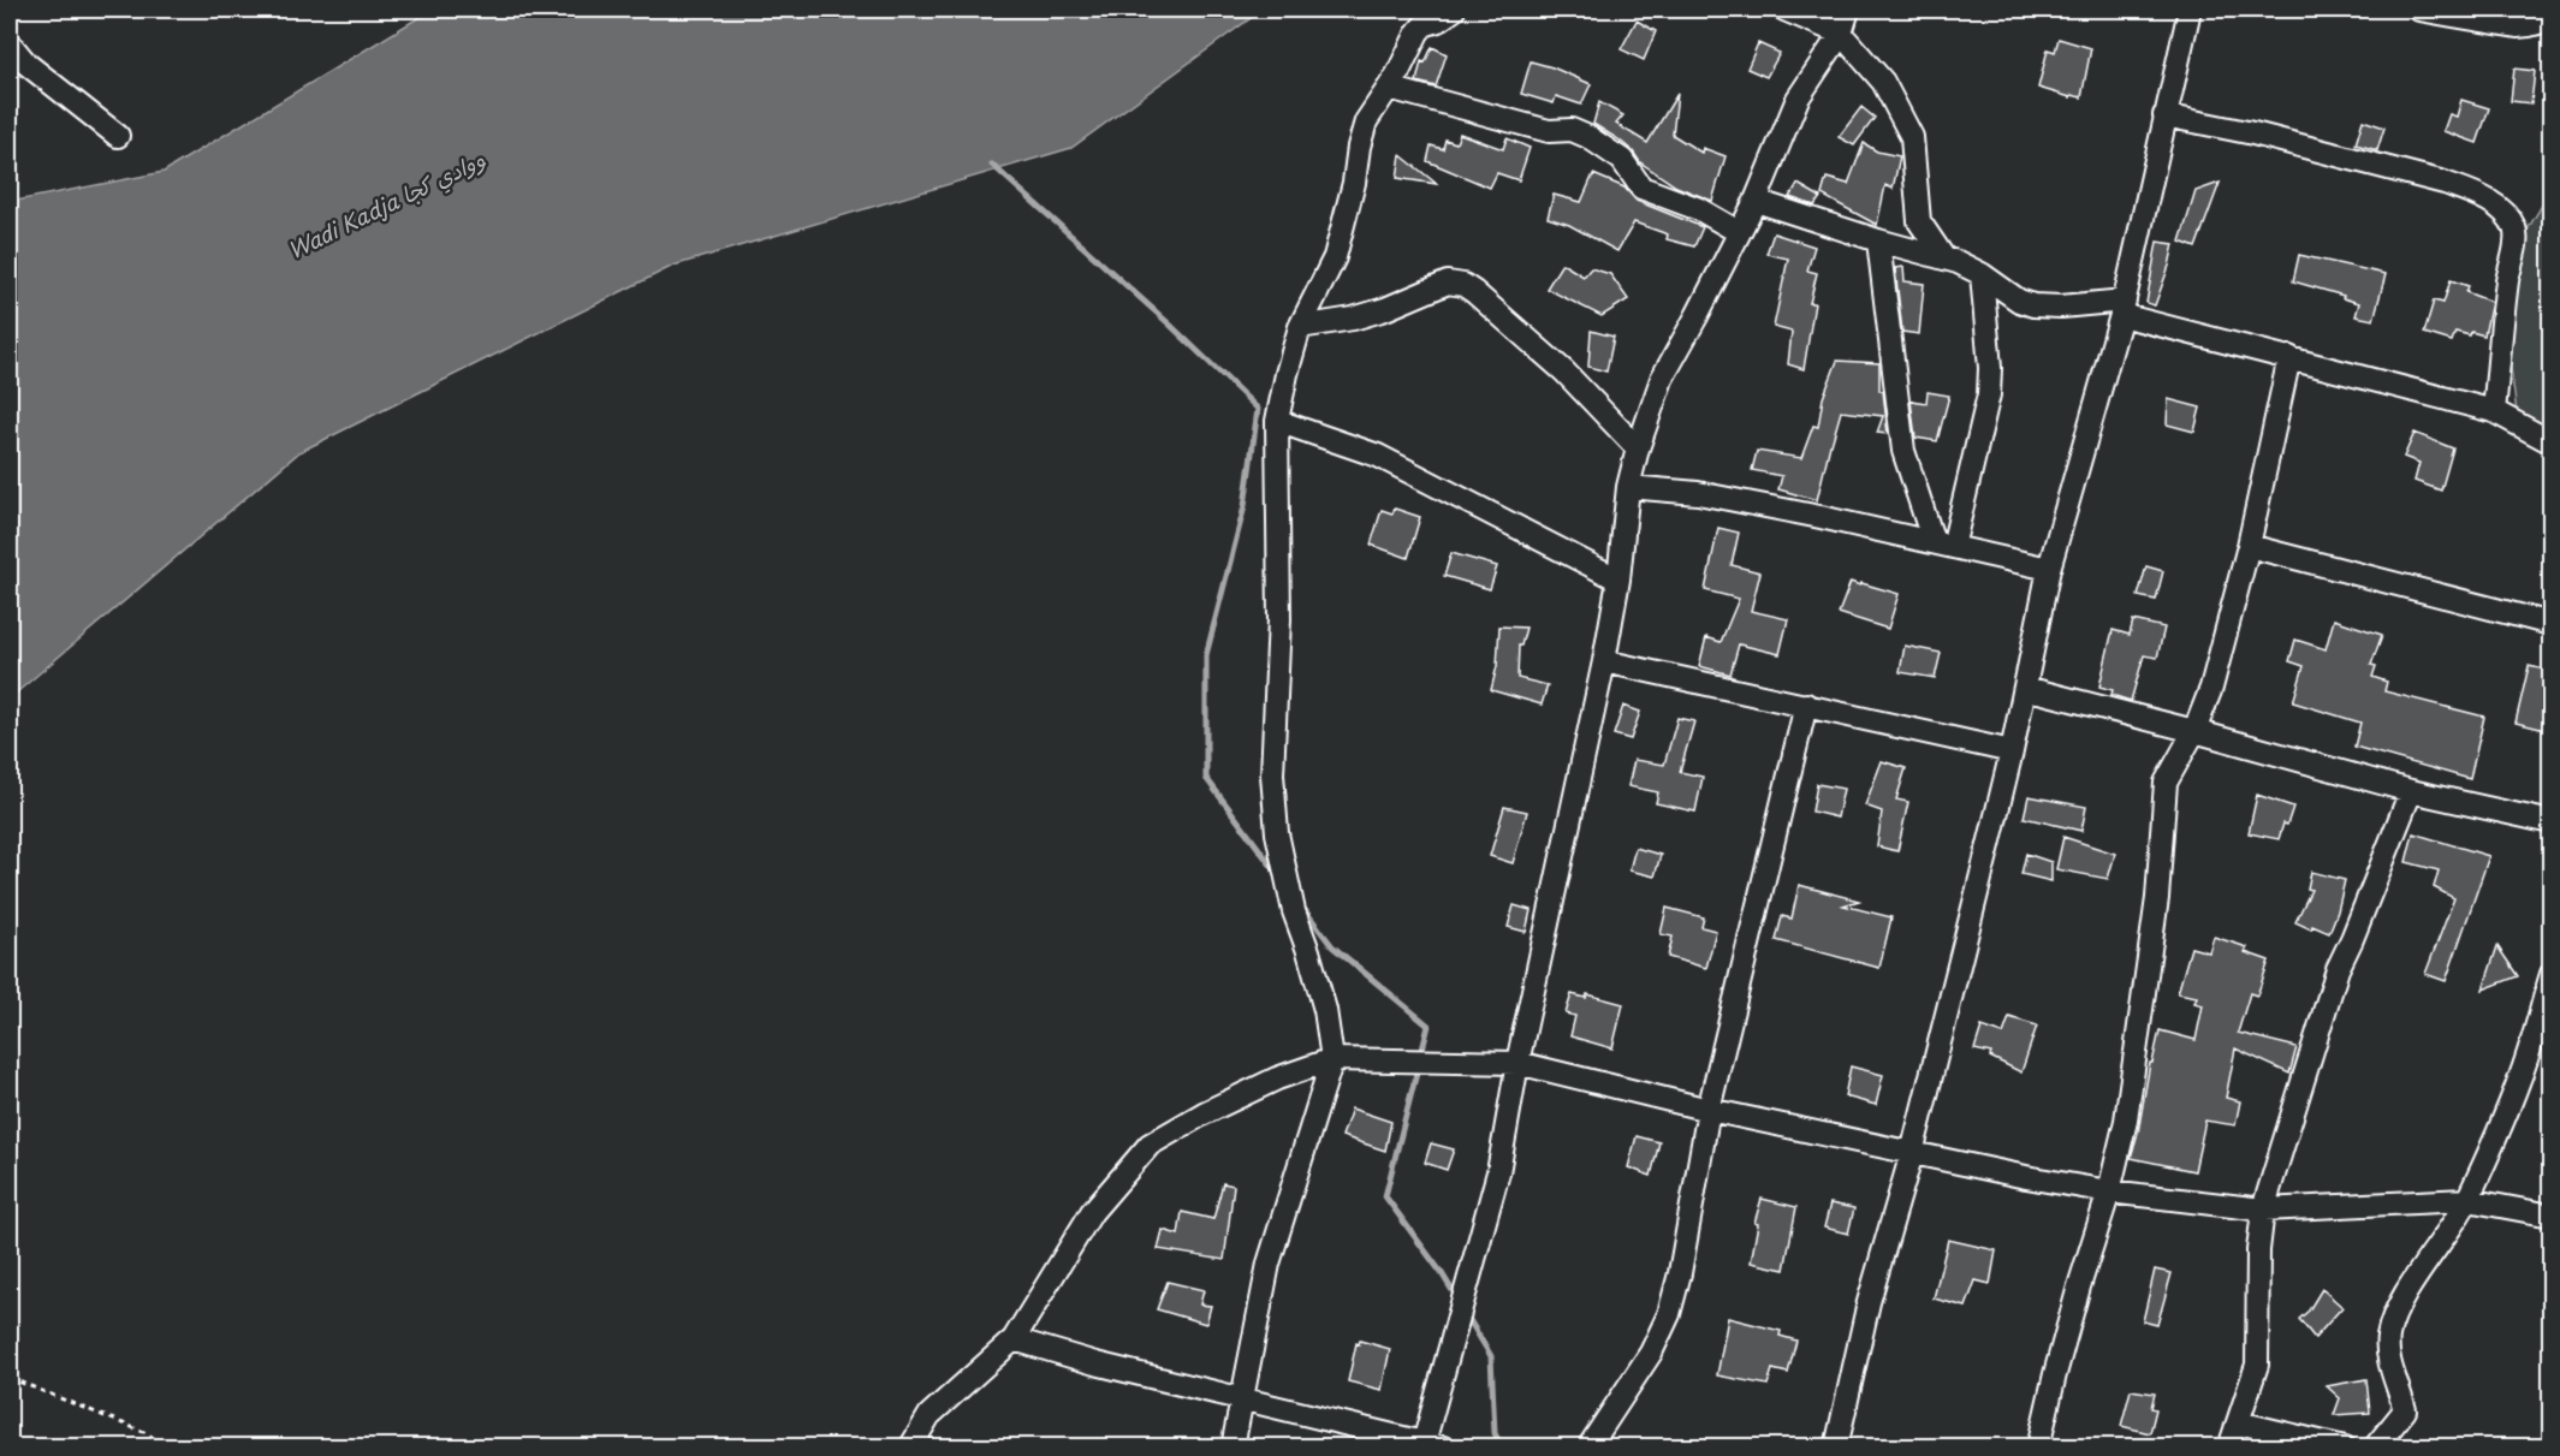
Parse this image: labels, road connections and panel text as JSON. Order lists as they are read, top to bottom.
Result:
{
  "water": ["Wadi Kadja ووادي كجا"]
}
